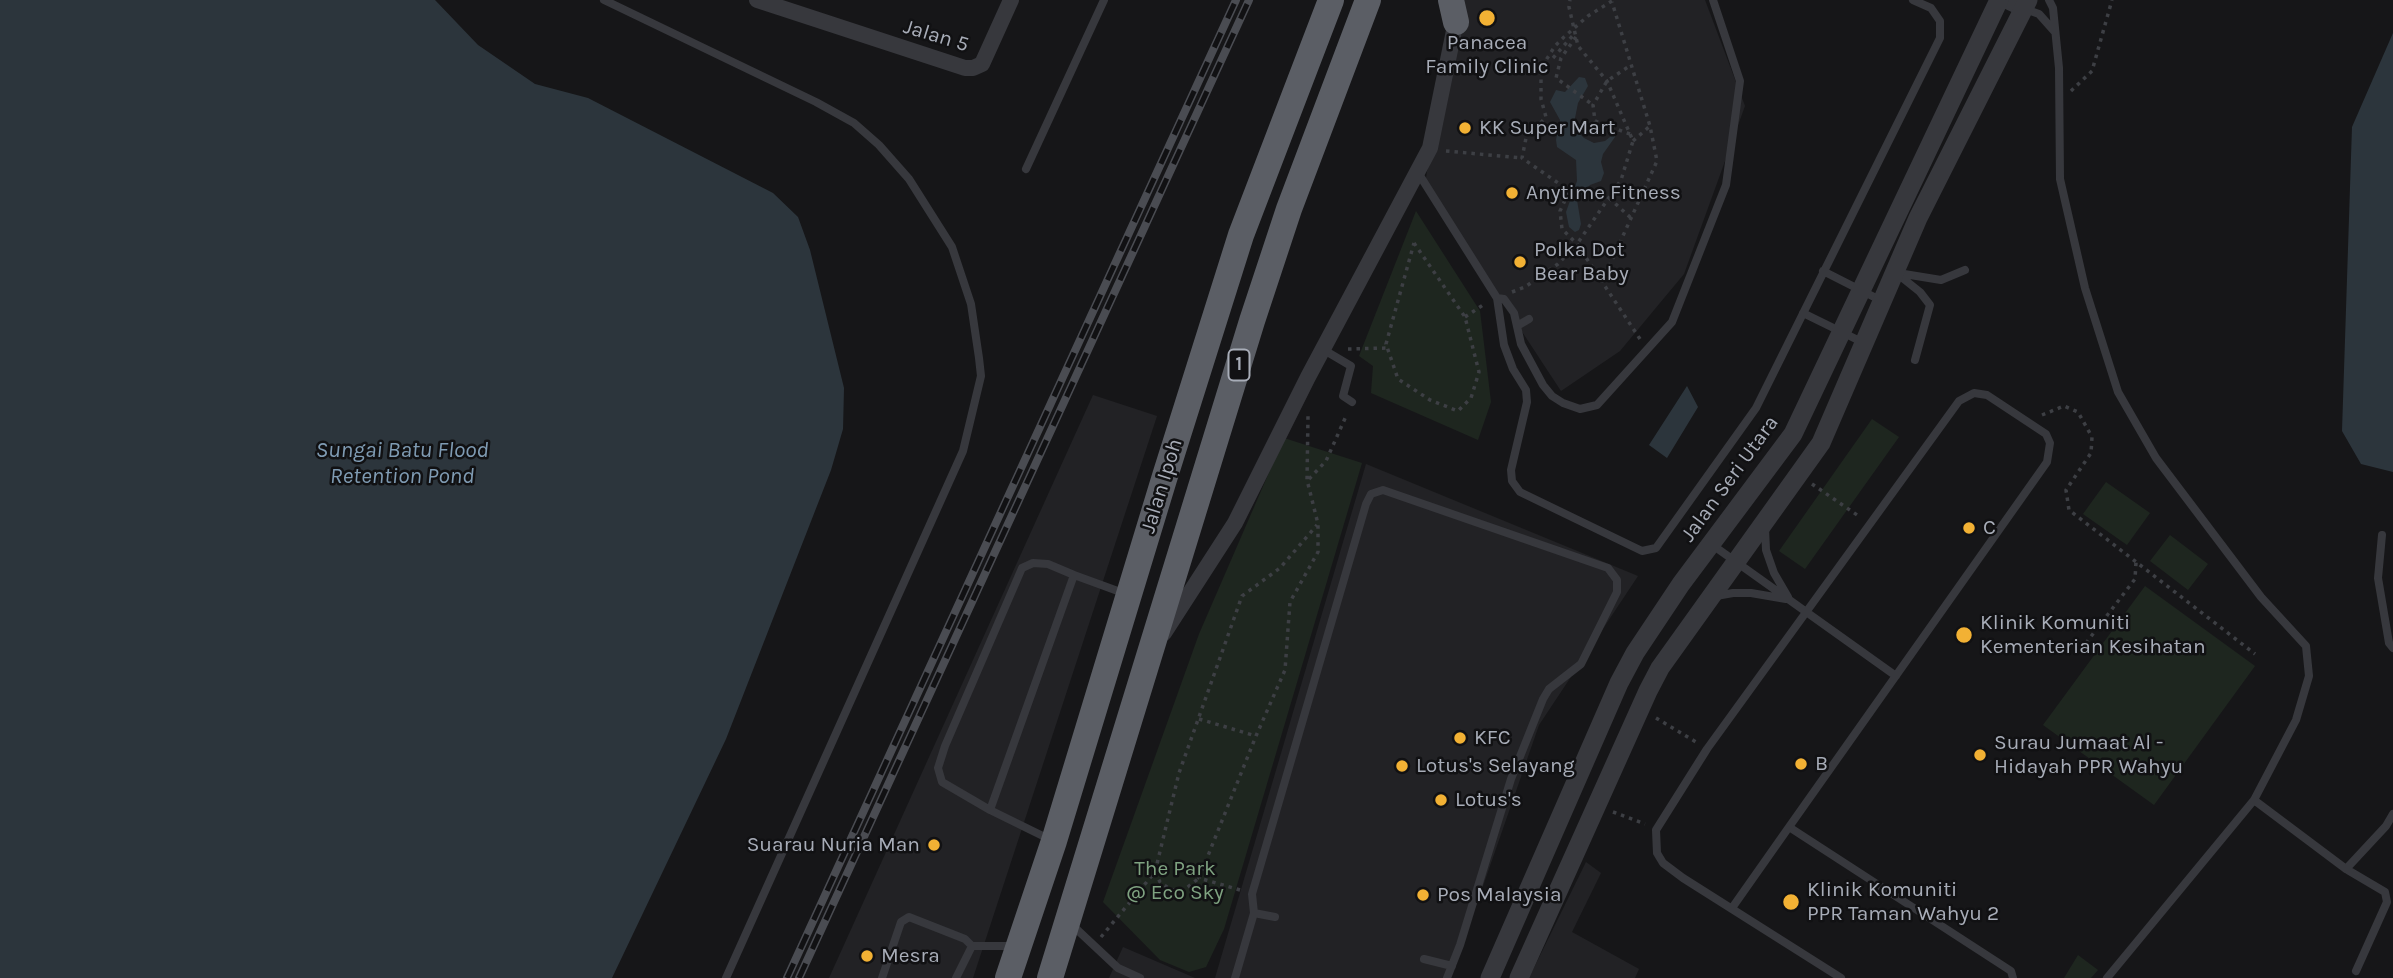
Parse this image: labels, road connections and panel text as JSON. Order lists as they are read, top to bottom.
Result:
{
  "streets": {
    "highway": ["1", "Jalan Ipoh"],
    "street": ["Jalan 5", "Jalan Seri Utara"]
  },
  "water": ["Sungai Batu Flood Retention Pond"],
  "parks": ["The Park @ Eco Sky"],
  "places": [
    "Panacea Family Clinic",
    "KK Super Mart",
    "Anytime Fitness",
    "Polka Dot Bear Baby",
    "C",
    "Klinik Komuniti Kementerian Kesihatan",
    "KFC",
    "Surau Jumaat Al - Hidayah PPR Wahyu",
    "B",
    "Lotus's Selayang",
    "Lotus's",
    "Suarau Nuria Man",
    "Pos Malaysia",
    "Klinik Komuniti PPR Taman Wahyu 2",
    "Mesra"
  ]
}
